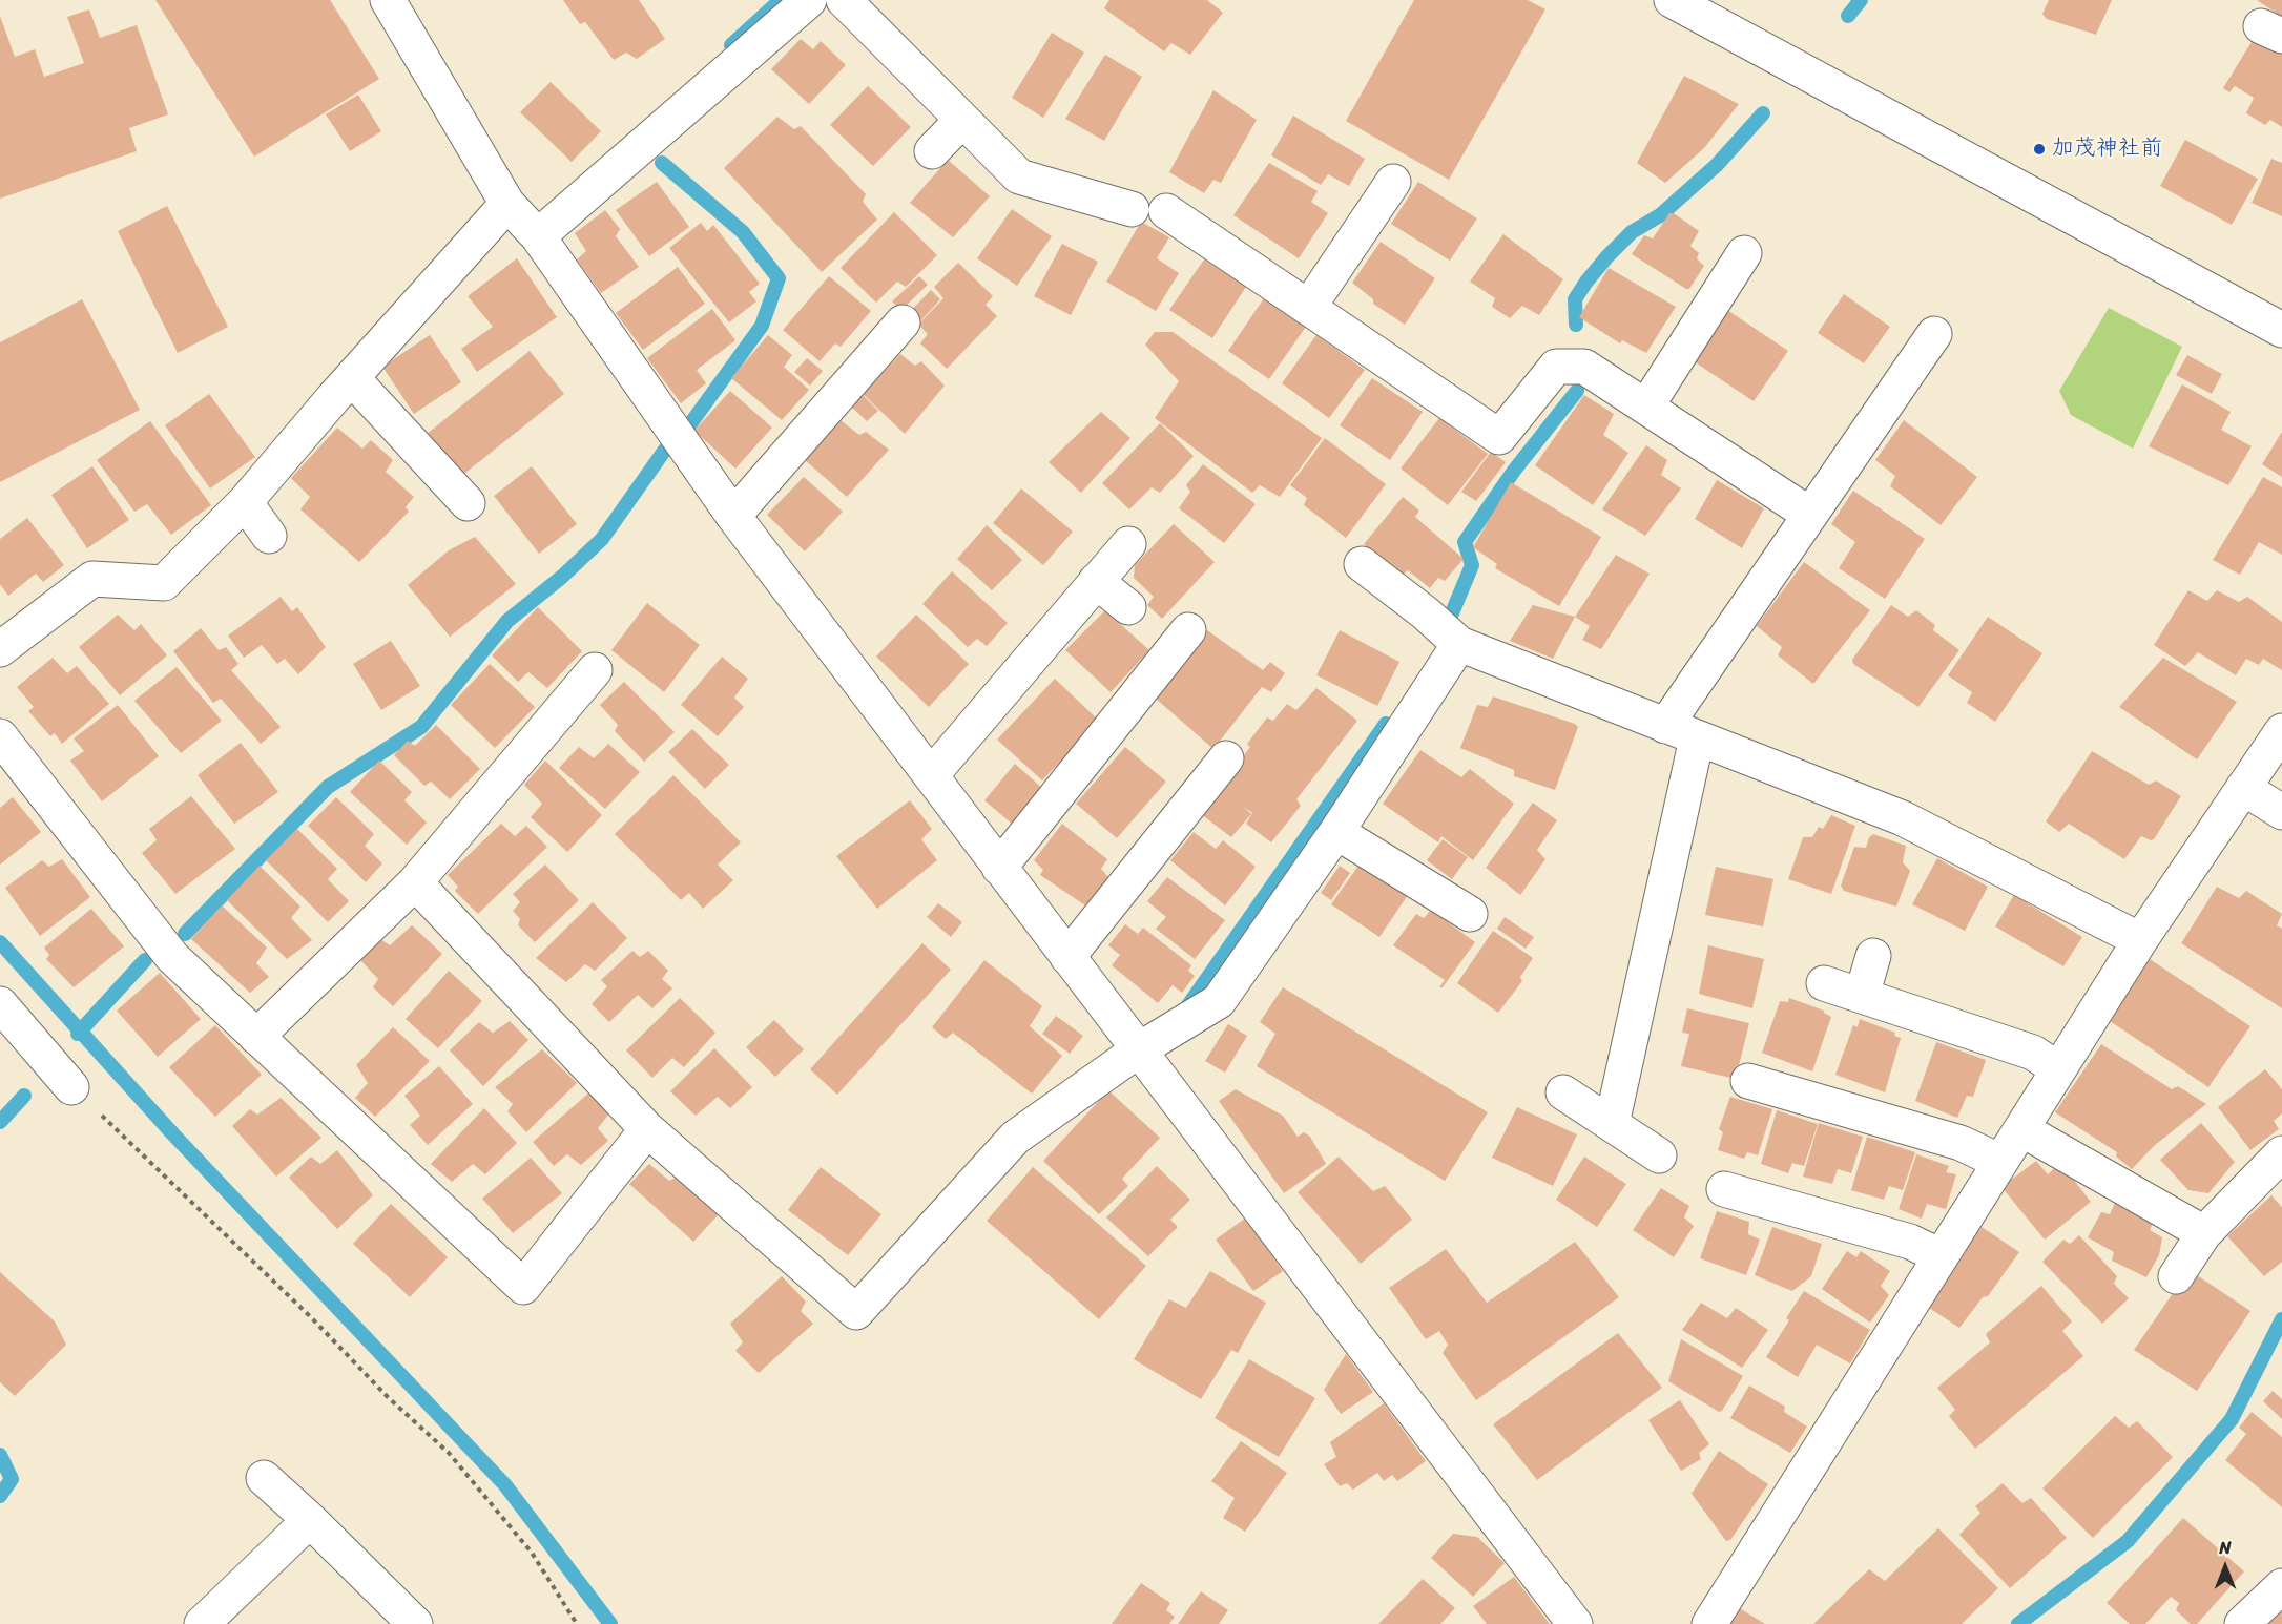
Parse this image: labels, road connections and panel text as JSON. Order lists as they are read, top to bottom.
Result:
{
  "places": ["加茂神社前"],
  "north": "top"
}
